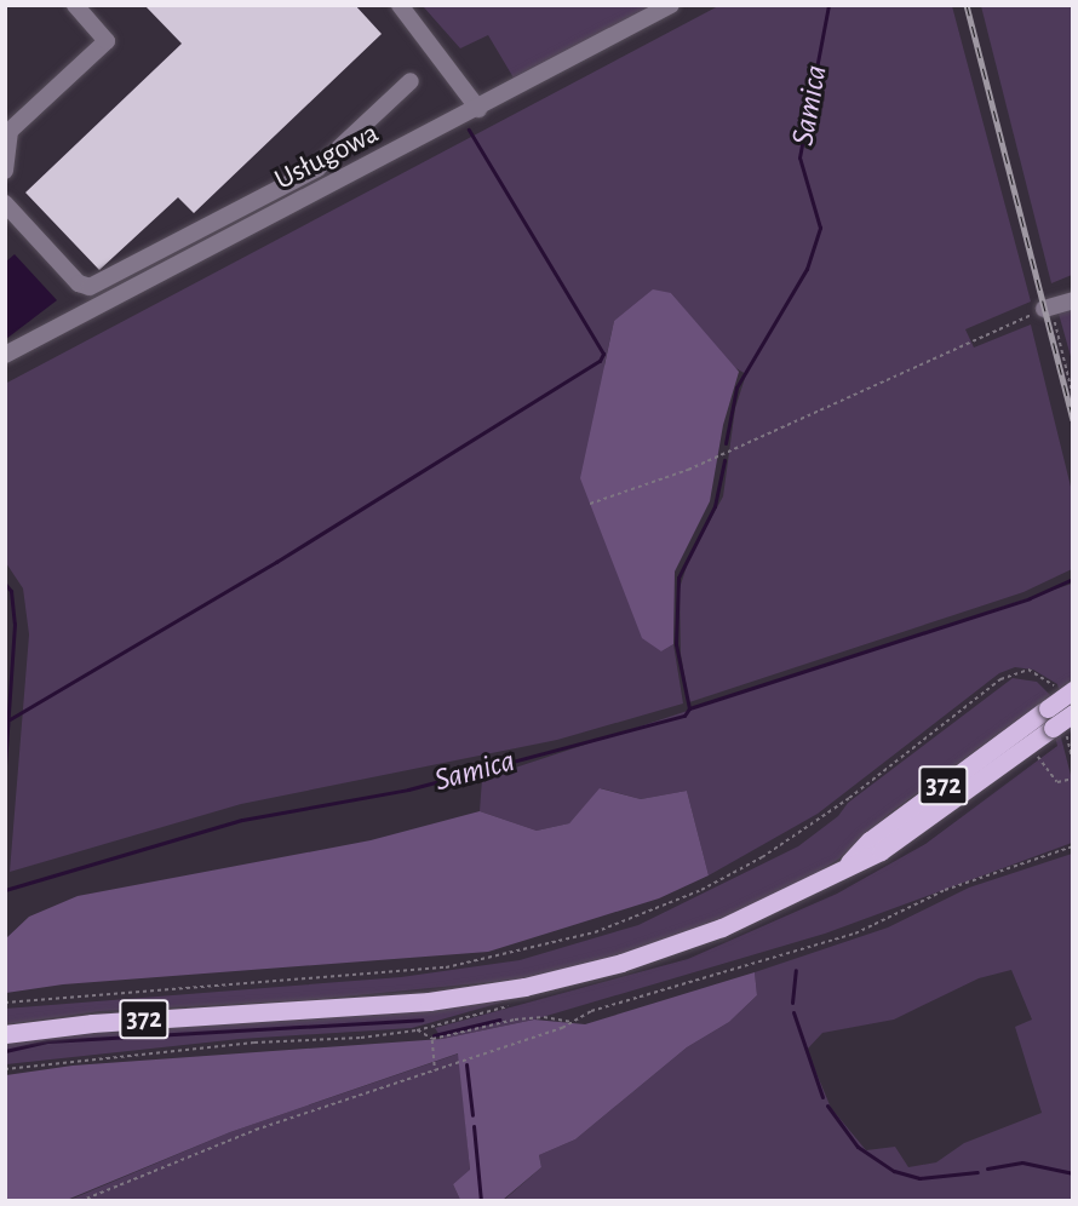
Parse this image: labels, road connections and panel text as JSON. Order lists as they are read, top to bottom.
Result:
{
  "streets": {
    "main road": ["372"],
    "lane": ["Usługowa"]
  },
  "water": ["Samica"]
}
